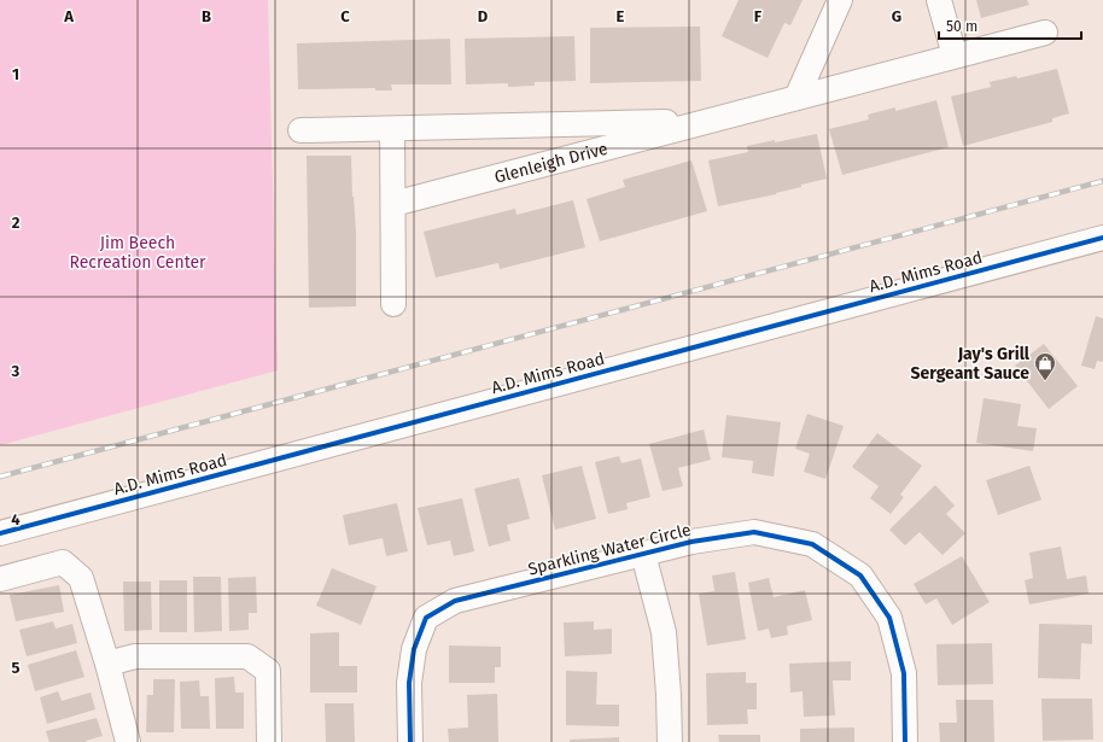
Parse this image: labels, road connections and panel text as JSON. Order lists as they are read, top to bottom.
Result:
{
  "streets": {
    "street": ["Glenleigh Drive", "A.D. Mims Road", "Sparkling Water Circle"]
  },
  "parks": ["Jim Beech Recreation Center"],
  "places": {
    "shop": ["Jay's Grill Sergeant Sauce"]
  },
  "scale_bar": "50 m",
  "grid": {
    "columns": [
      "A",
      "B",
      "C",
      "D",
      "E",
      "F",
      "G"
    ],
    "rows": [
      "1",
      "2",
      "3",
      "4",
      "5"
    ]
  }
}
